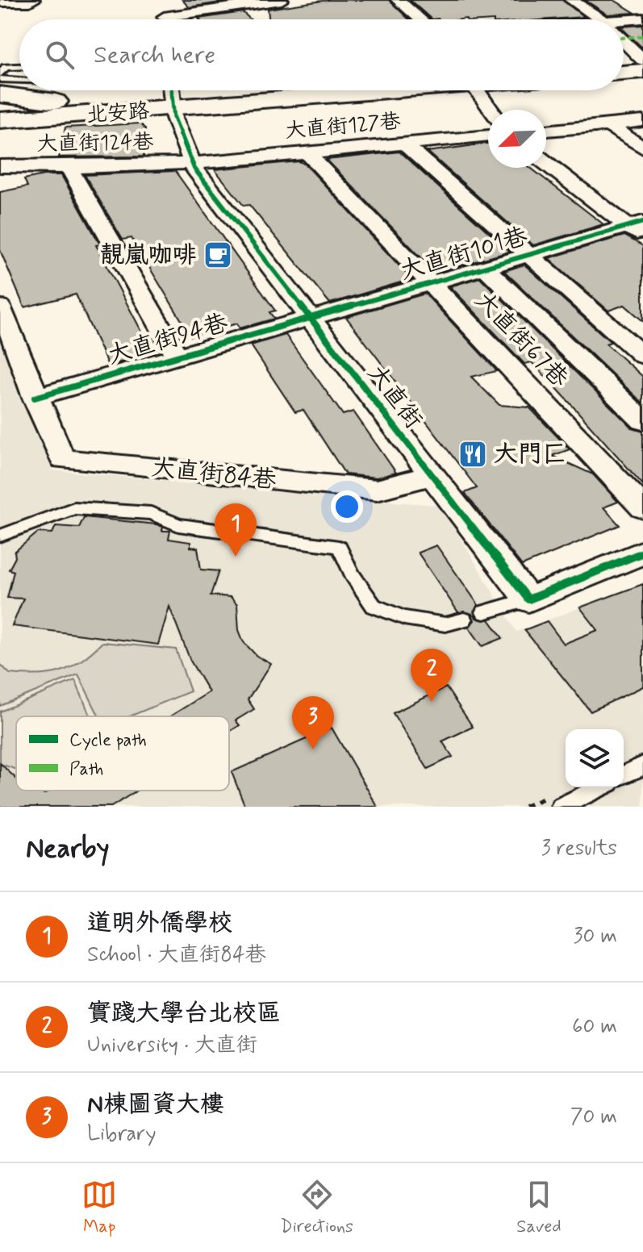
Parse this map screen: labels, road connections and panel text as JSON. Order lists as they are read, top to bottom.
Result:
{
  "streets": {
    "main road": ["北安路"],
    "street": [
      "大直街127巷",
      "大直街124巷",
      "大直街101巷",
      "大直街94巷",
      "大直街67巷",
      "大直街",
      "大直街84巷"
    ]
  },
  "crossings": [
    ["北安路", "大直街"],
    ["大直街127巷", "大直街124巷"],
    ["大直街127巷", "大直街67巷"],
    ["大直街127巷", "大直街"],
    ["大直街124巷", "大直街"],
    ["大直街101巷", "大直街94巷"],
    ["大直街101巷", "大直街67巷"],
    ["大直街101巷", "大直街"],
    ["大直街94巷", "大直街"],
    ["大直街94巷", "大直街84巷"],
    ["大直街", "大直街84巷"]
  ],
  "places": {
    "cafe": ["靚嵐咖啡"],
    "restaurant": ["大門匚"]
  },
  "legend": ["Cycle path", "Path"],
  "north": "bottom left",
  "page": {
    "search": "Search here",
    "pins": ["1", "2", "3"],
    "heading": ["Nearby", "3 results"],
    "list": [
      {
        "mark": "1",
        "name": "道明外僑學校",
        "note": "School · 大直街84巷",
        "value": "30 m"
      },
      {
        "mark": "2",
        "name": "實踐大學台北校區",
        "note": "University · 大直街",
        "value": "60 m"
      },
      {
        "mark": "3",
        "name": "N棟圖資大樓",
        "note": "Library",
        "value": "70 m"
      }
    ],
    "nav": ["Map", "Directions", "Saved"]
  }
}
